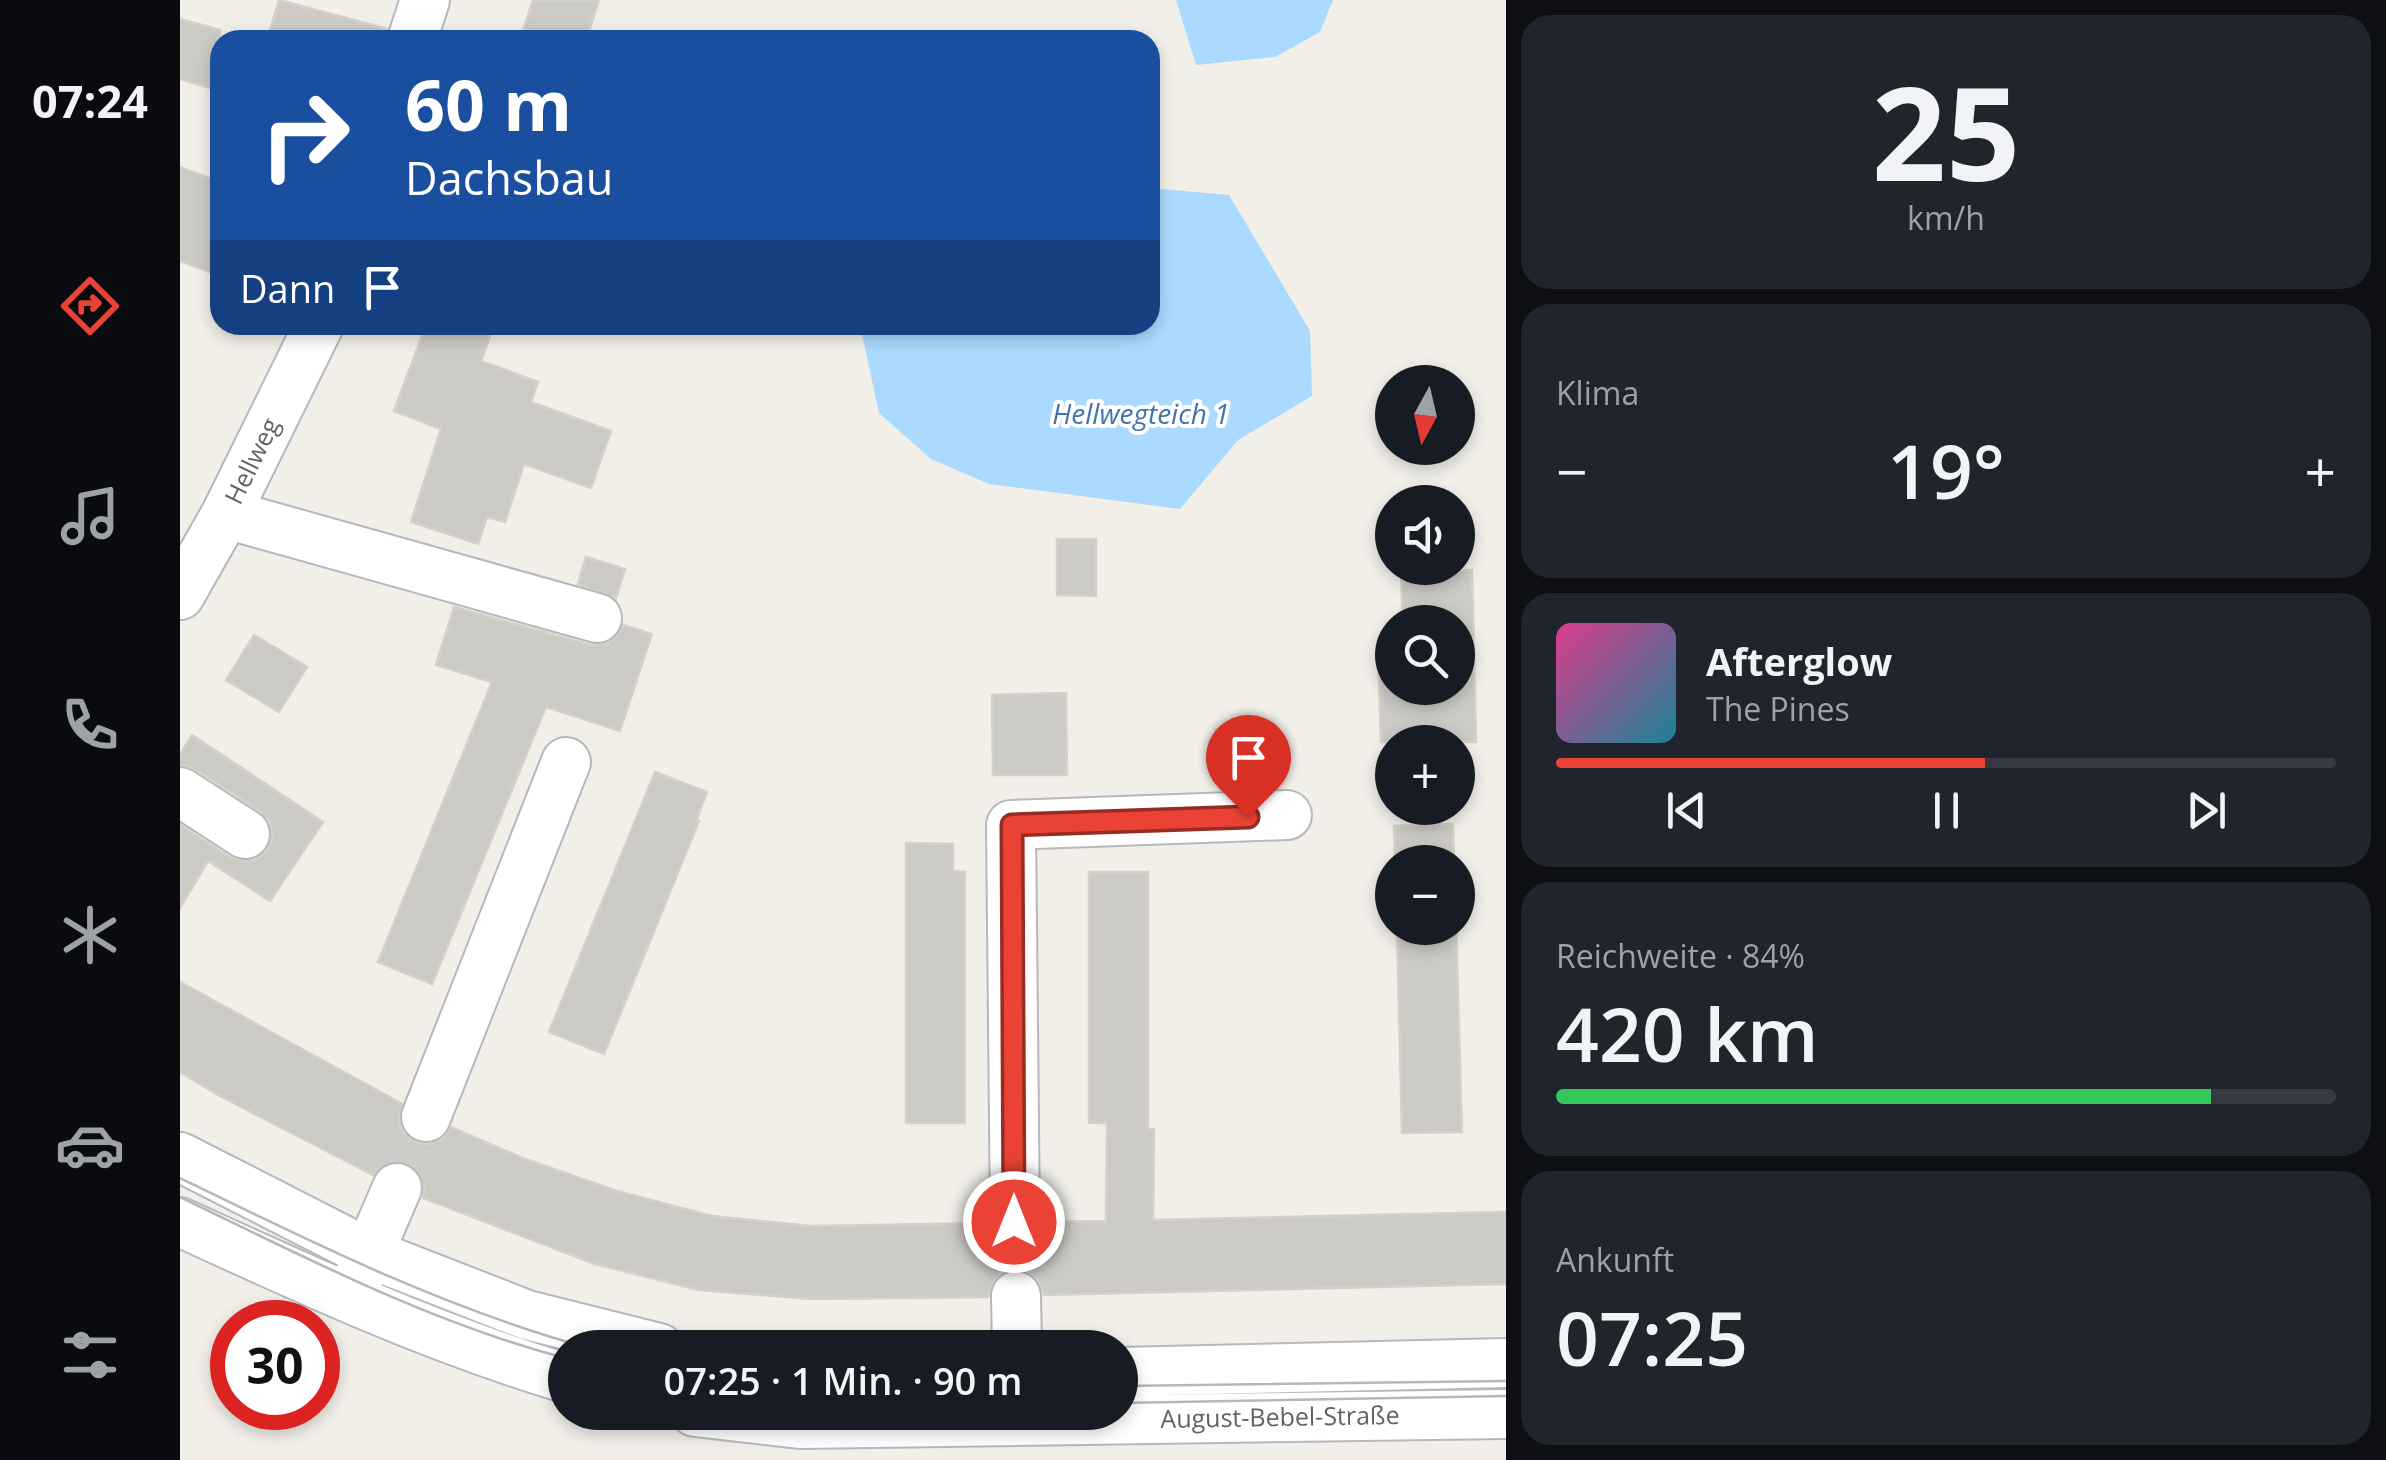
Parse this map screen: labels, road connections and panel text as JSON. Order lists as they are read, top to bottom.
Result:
{
  "streets": {
    "street": ["Hellweg", "August-Bebel-Straße"]
  },
  "water": ["Hellwegteich 1"],
  "north": "bottom",
  "page": {
    "tabs": "07:24",
    "tile": [
      ["25", "km/h"],
      "Klima",
      ["Reichweite · 84%", "420 km"],
      ["Ankunft", "07:25"]
    ],
    "turn": ["60 m", "Dachsbau"],
    "then": "Dann",
    "map_buttons": ["+", "−"],
    "heat": ["−", "19°", "+"],
    "song": ["Afterglow", "The Pines"],
    "limit": "30",
    "trip": "07:25 · 1 Min. · 90 m"
  }
}
